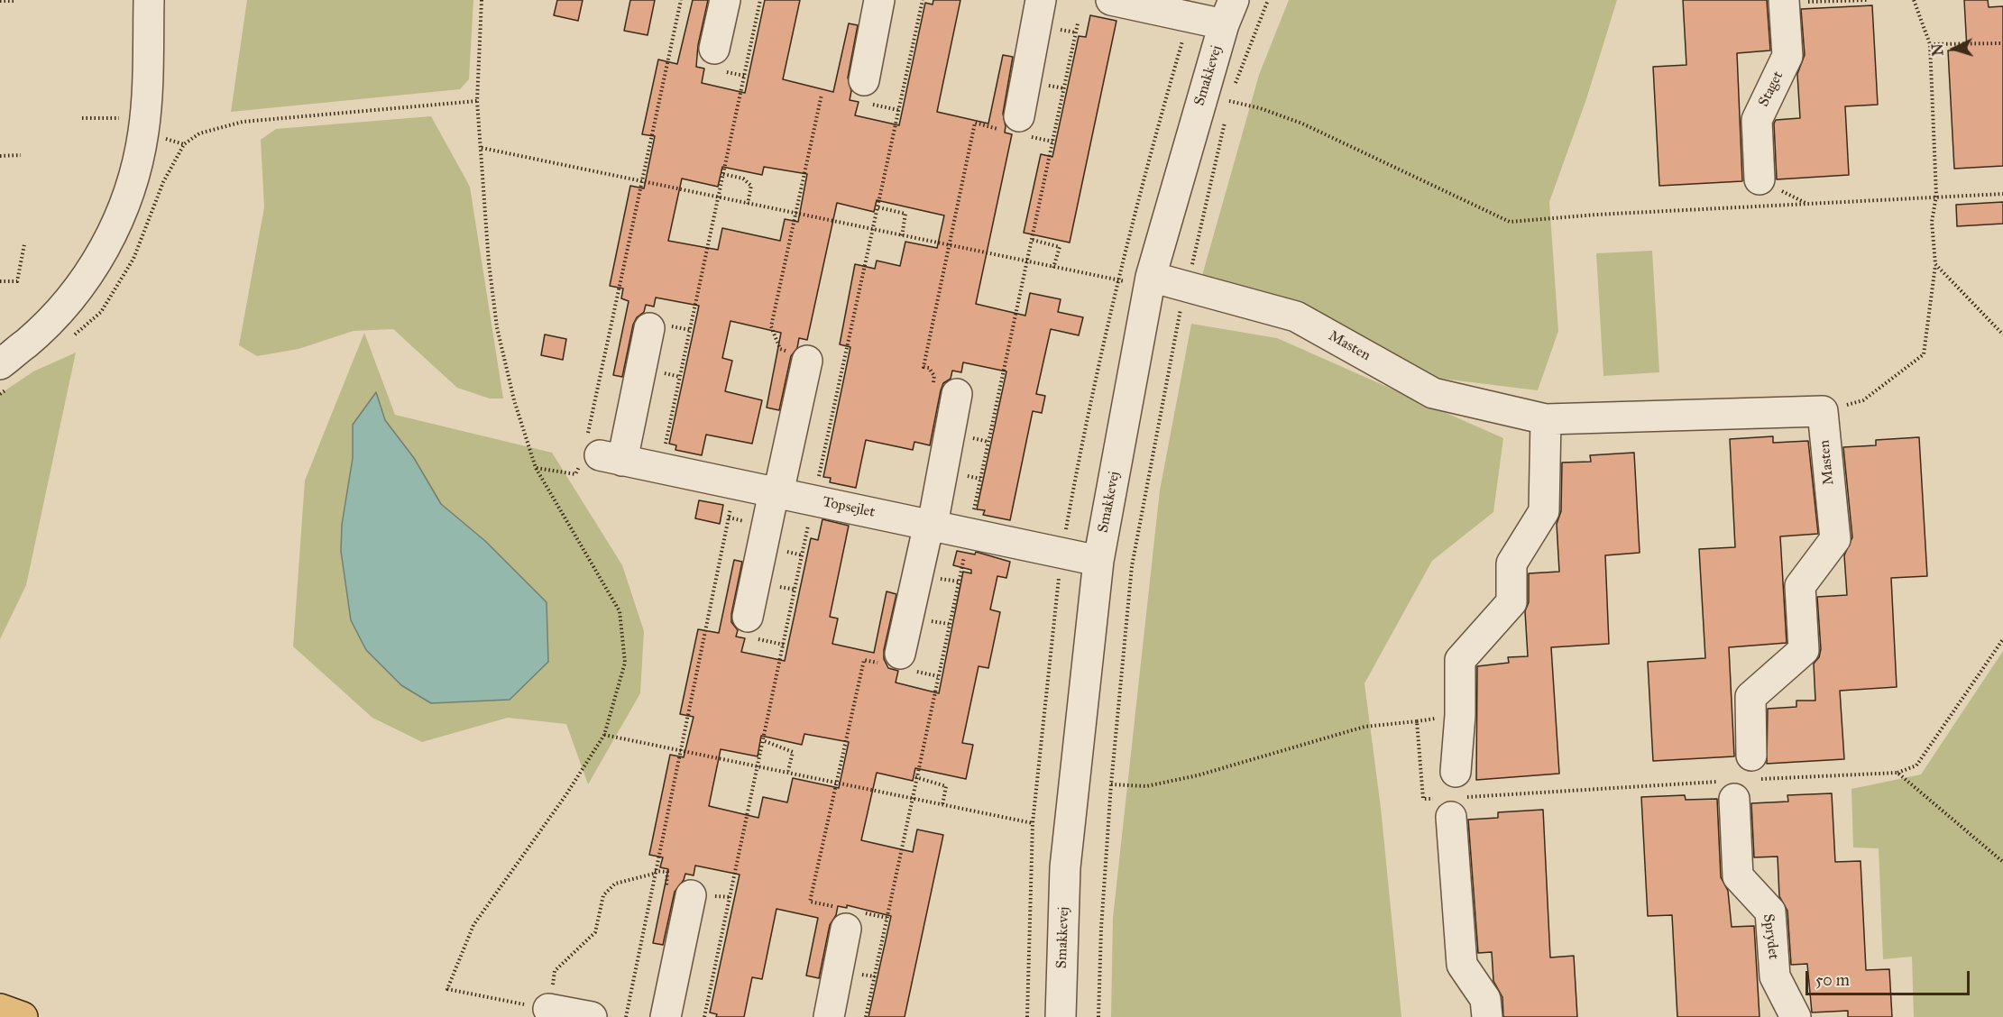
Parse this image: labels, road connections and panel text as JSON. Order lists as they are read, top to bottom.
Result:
{
  "streets": {
    "street": [
      "Smakkevej",
      "Staget",
      "Masten",
      "Topsejlet",
      "Sprydet"
    ]
  },
  "crossings": [
    ["Smakkevej", "Masten"],
    ["Smakkevej", "Topsejlet"]
  ],
  "scale_bar": "50 m",
  "north": "left"
}
